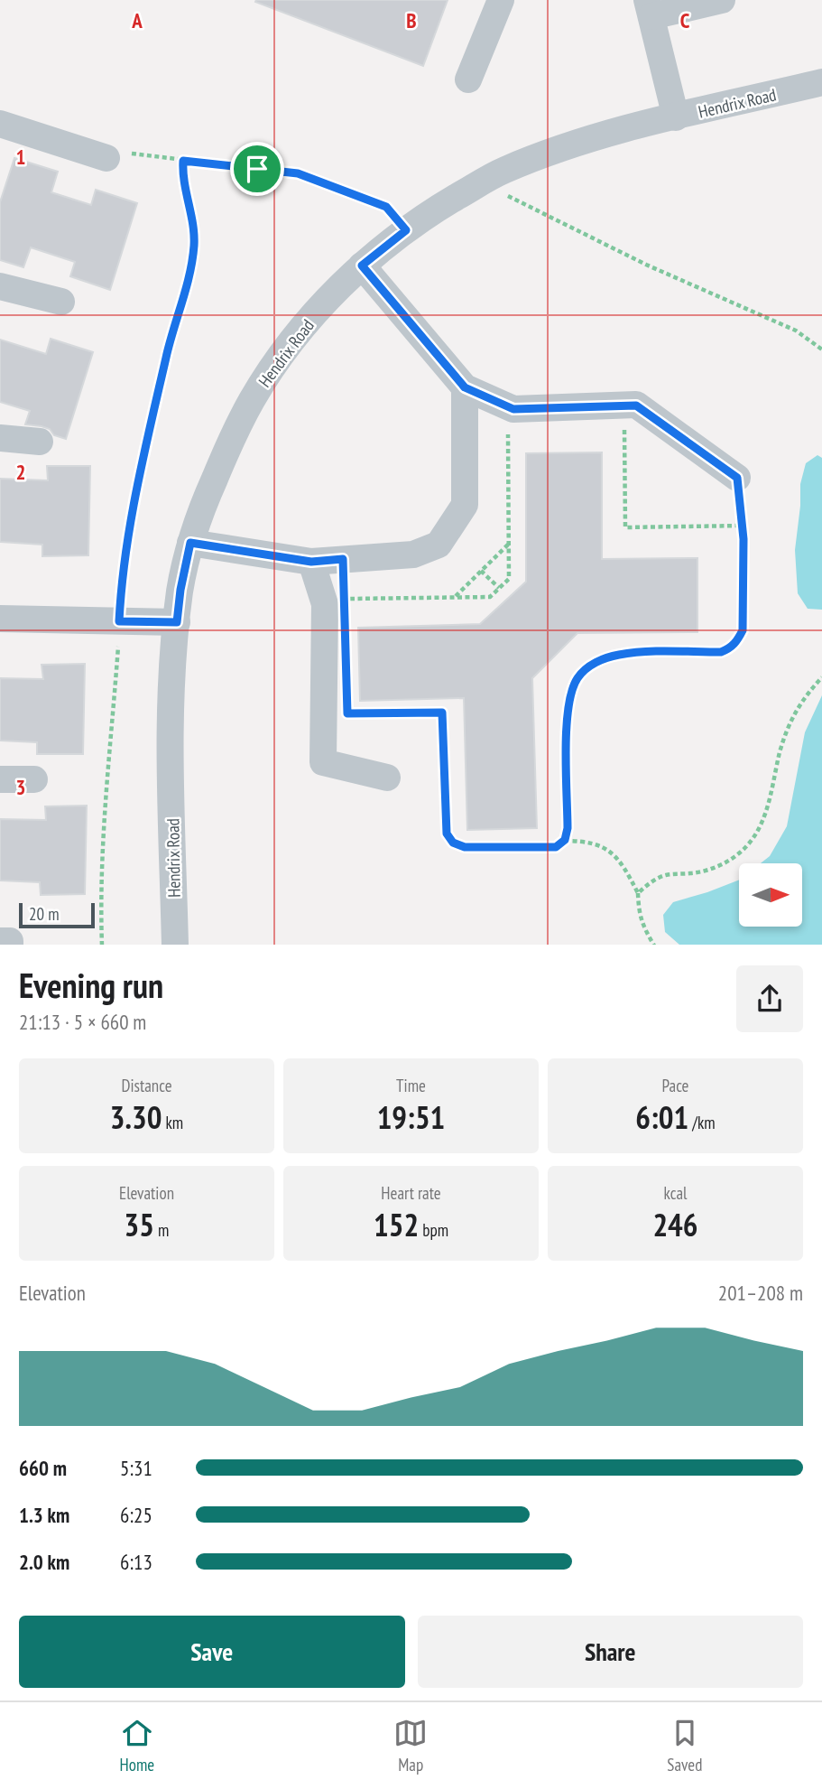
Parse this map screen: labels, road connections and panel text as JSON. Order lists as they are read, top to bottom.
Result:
{
  "streets": {
    "street": ["Hendrix Road"]
  },
  "scale_bar": "20 m",
  "north": "right",
  "page": {
    "scale": "20 m",
    "heading": ["Evening run", "21:13 · 5 × 660 m"],
    "stats": [
      ["Distance", "3.30 km"],
      ["Time", "19:51"],
      ["Pace", "6:01 /km"],
      ["Elevation", "35 m"],
      ["Heart rate", "152 bpm"],
      ["kcal", "246"]
    ],
    "chart": ["Elevation", "201–208 m"],
    "list": [
      {
        "name": "660 m",
        "note": "5:31"
      },
      {
        "name": "1.3 km",
        "note": "6:25"
      },
      {
        "name": "2.0 km",
        "note": "6:13"
      }
    ],
    "buttons": ["Save", "Share"],
    "tabs": ["Home", "Map", "Saved"]
  },
  "grid": {
    "columns": ["A", "B", "C"],
    "rows": ["1", "2", "3"]
  }
}
